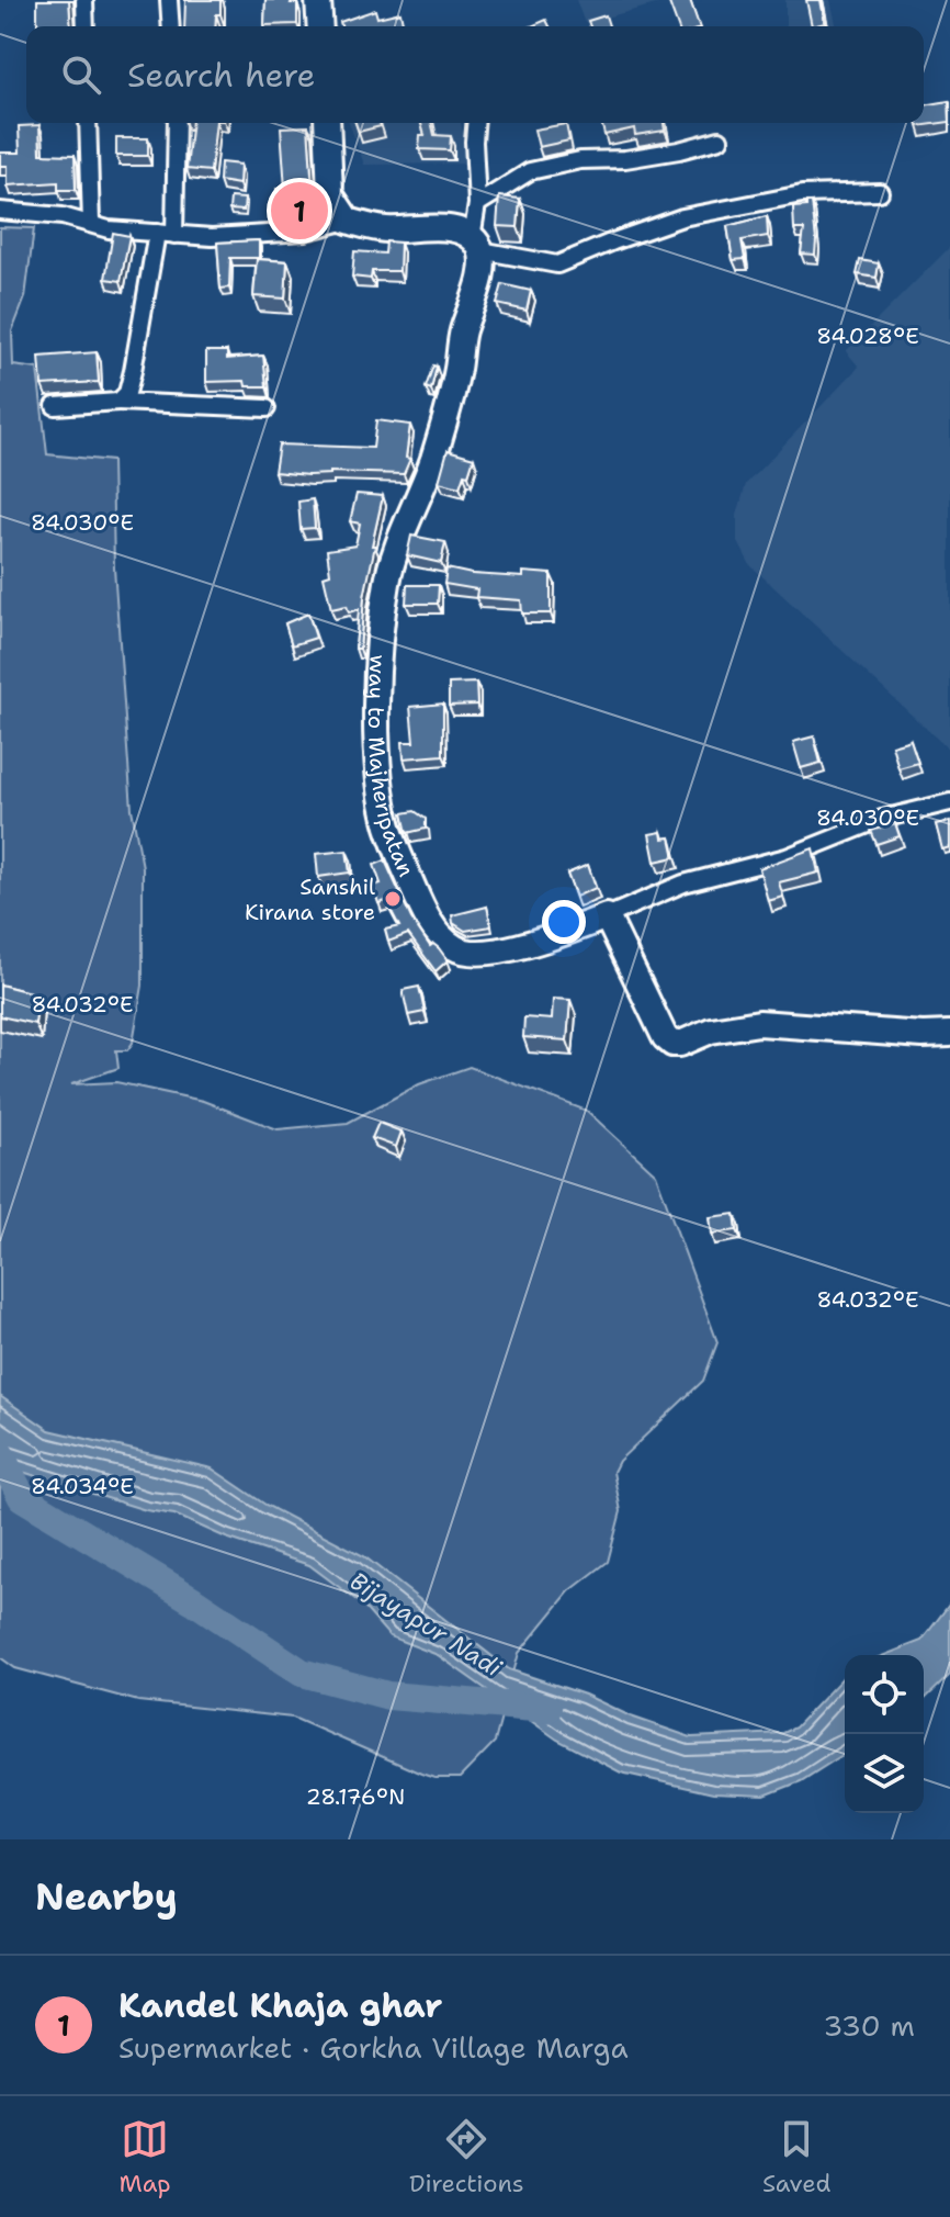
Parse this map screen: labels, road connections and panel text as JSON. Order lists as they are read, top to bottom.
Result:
{
  "streets": {
    "main road": ["way to Majheripatan"]
  },
  "water": ["Bijayapur Nadi"],
  "places": ["Sanshil Kirana store"],
  "page": {
    "search": "Search here",
    "pins": "1",
    "heading": "Nearby",
    "list": [
      {
        "mark": "1",
        "name": "Kandel Khaja ghar",
        "note": "Supermarket · Gorkha Village Marga",
        "value": "330 m"
      }
    ],
    "nav": ["Map", "Directions", "Saved"]
  },
  "coordinates": [
    "84.028°E",
    "84.030°E",
    "84.032°E",
    "84.034°E",
    "28.176°N"
  ]
}
